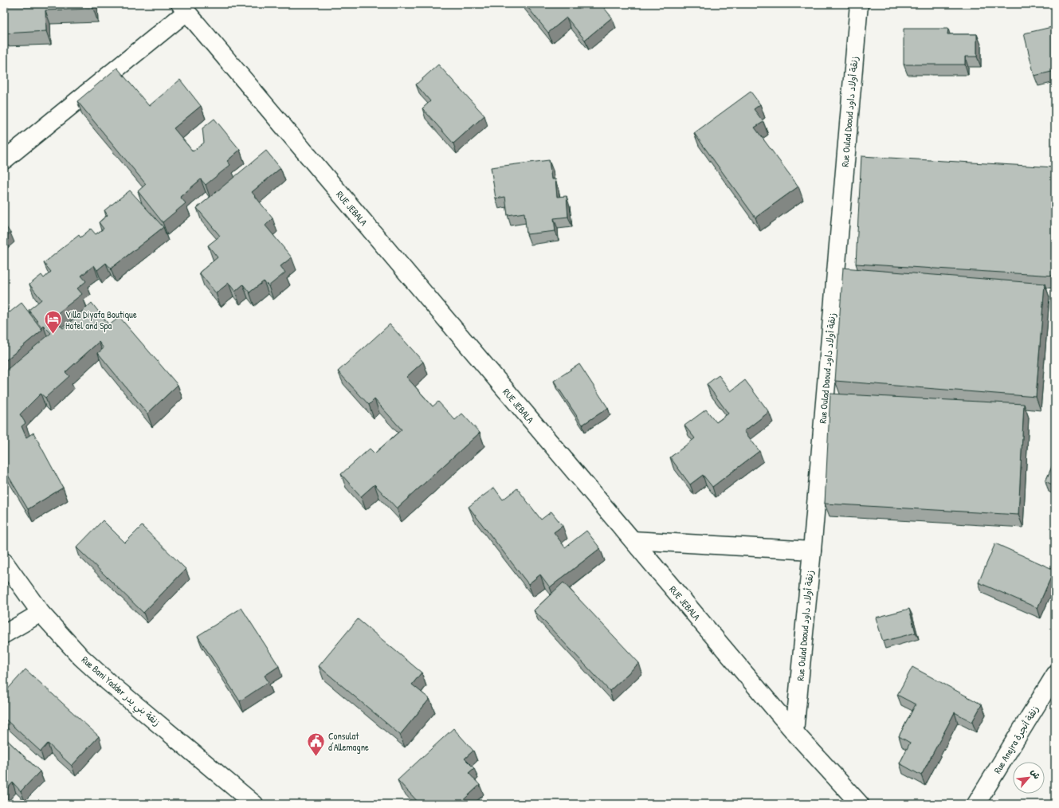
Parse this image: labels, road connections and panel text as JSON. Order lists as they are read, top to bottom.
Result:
{
  "streets": {
    "street": [
      "Rue Oulad Daoud زنقة أولاد داود",
      "RUE JEBALA",
      "Rue Bani Yadder زنقة بني يدر",
      "Rue Anejra زنقة أنجرة"
    ]
  },
  "crossings": [
    ["Rue Oulad Daoud زنقة أولاد داود", "RUE JEBALA"]
  ],
  "places": {
    "hotel": ["Villa Diyafa Boutique Hotel and Spa"],
    "public building": ["Consulat d'Allemagne"]
  },
  "north": "top right"
}
